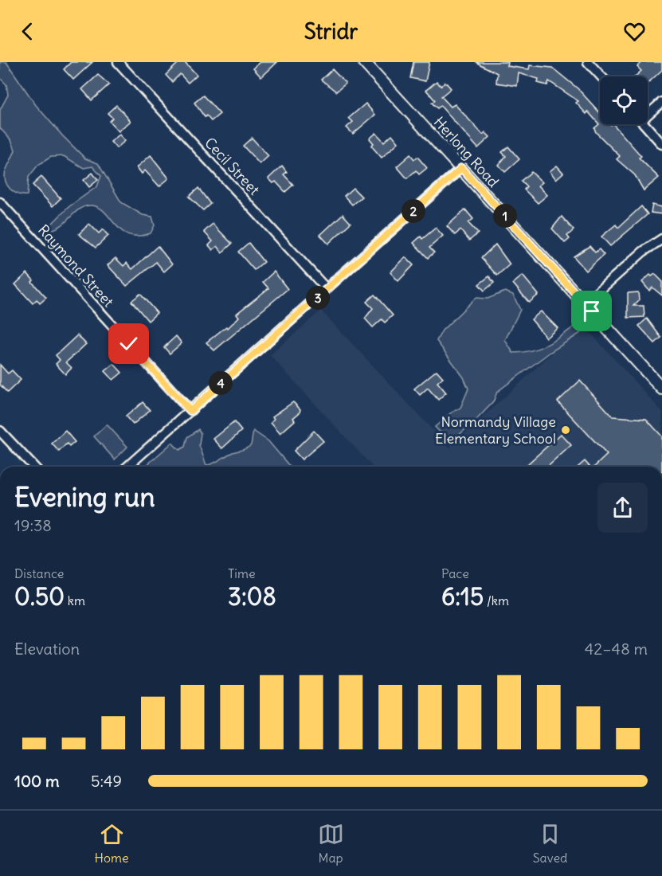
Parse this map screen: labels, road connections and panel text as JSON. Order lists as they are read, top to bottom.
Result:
{
  "streets": {
    "street": ["Herlong Road", "Cecil Street", "Raymond Street"]
  },
  "places": ["Normandy Village Elementary School"],
  "page": {
    "header": "Stridr",
    "pins": [
      "2",
      "1",
      "3",
      "4"
    ],
    "heading": ["Evening run", "19:38"],
    "stats": [
      ["Distance", "0.50 km"],
      ["Time", "3:08"],
      ["Pace", "6:15 /km"]
    ],
    "chart": ["Elevation", "42–48 m"],
    "list": [
      {
        "name": "100 m",
        "note": "5:49"
      }
    ],
    "tabs": ["Home", "Map", "Saved"]
  }
}
